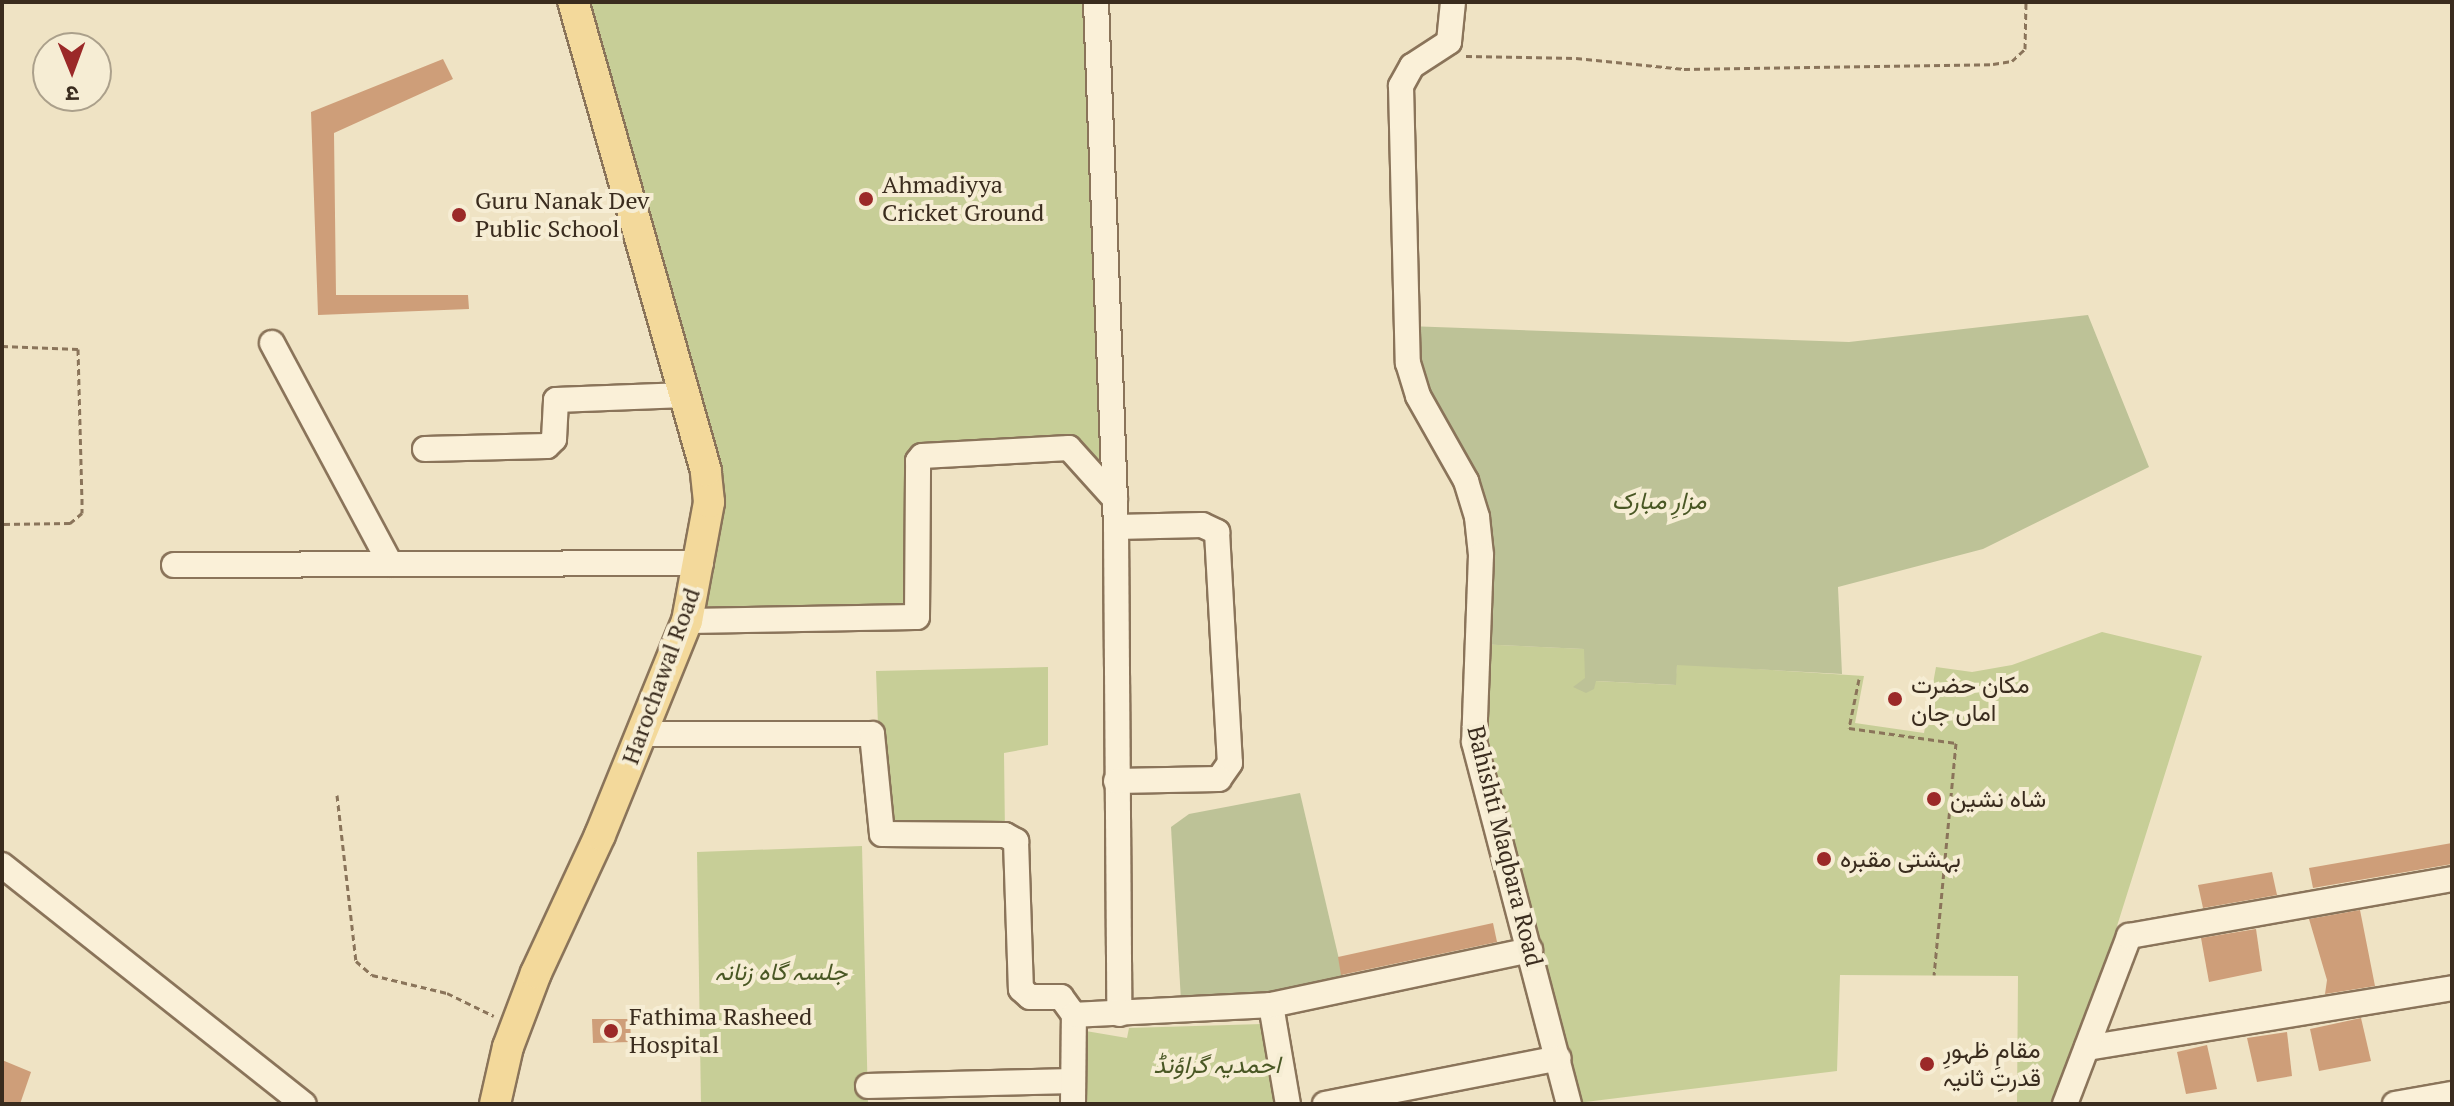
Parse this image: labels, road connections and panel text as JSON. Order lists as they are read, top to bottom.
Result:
{
  "streets": {
    "main road": ["Harochawal Road"],
    "street": ["Bahishti Maqbara Road"]
  },
  "parks": ["مزارِ مبارک", "جلسہ گاہ زنانہ", "احمدیہ گراؤنڈ"],
  "places": [
    "Ahmadiyya Cricket Ground",
    "Guru Nanak Dev Public School",
    "مکان حضرت اماں جان",
    "شاہ نشین",
    "بہشتی مقبرہ",
    "Fathima Rasheed Hospital",
    "مقامِ ظہورِ قدرتِ ثانیہ"
  ],
  "north": "bottom"
}
